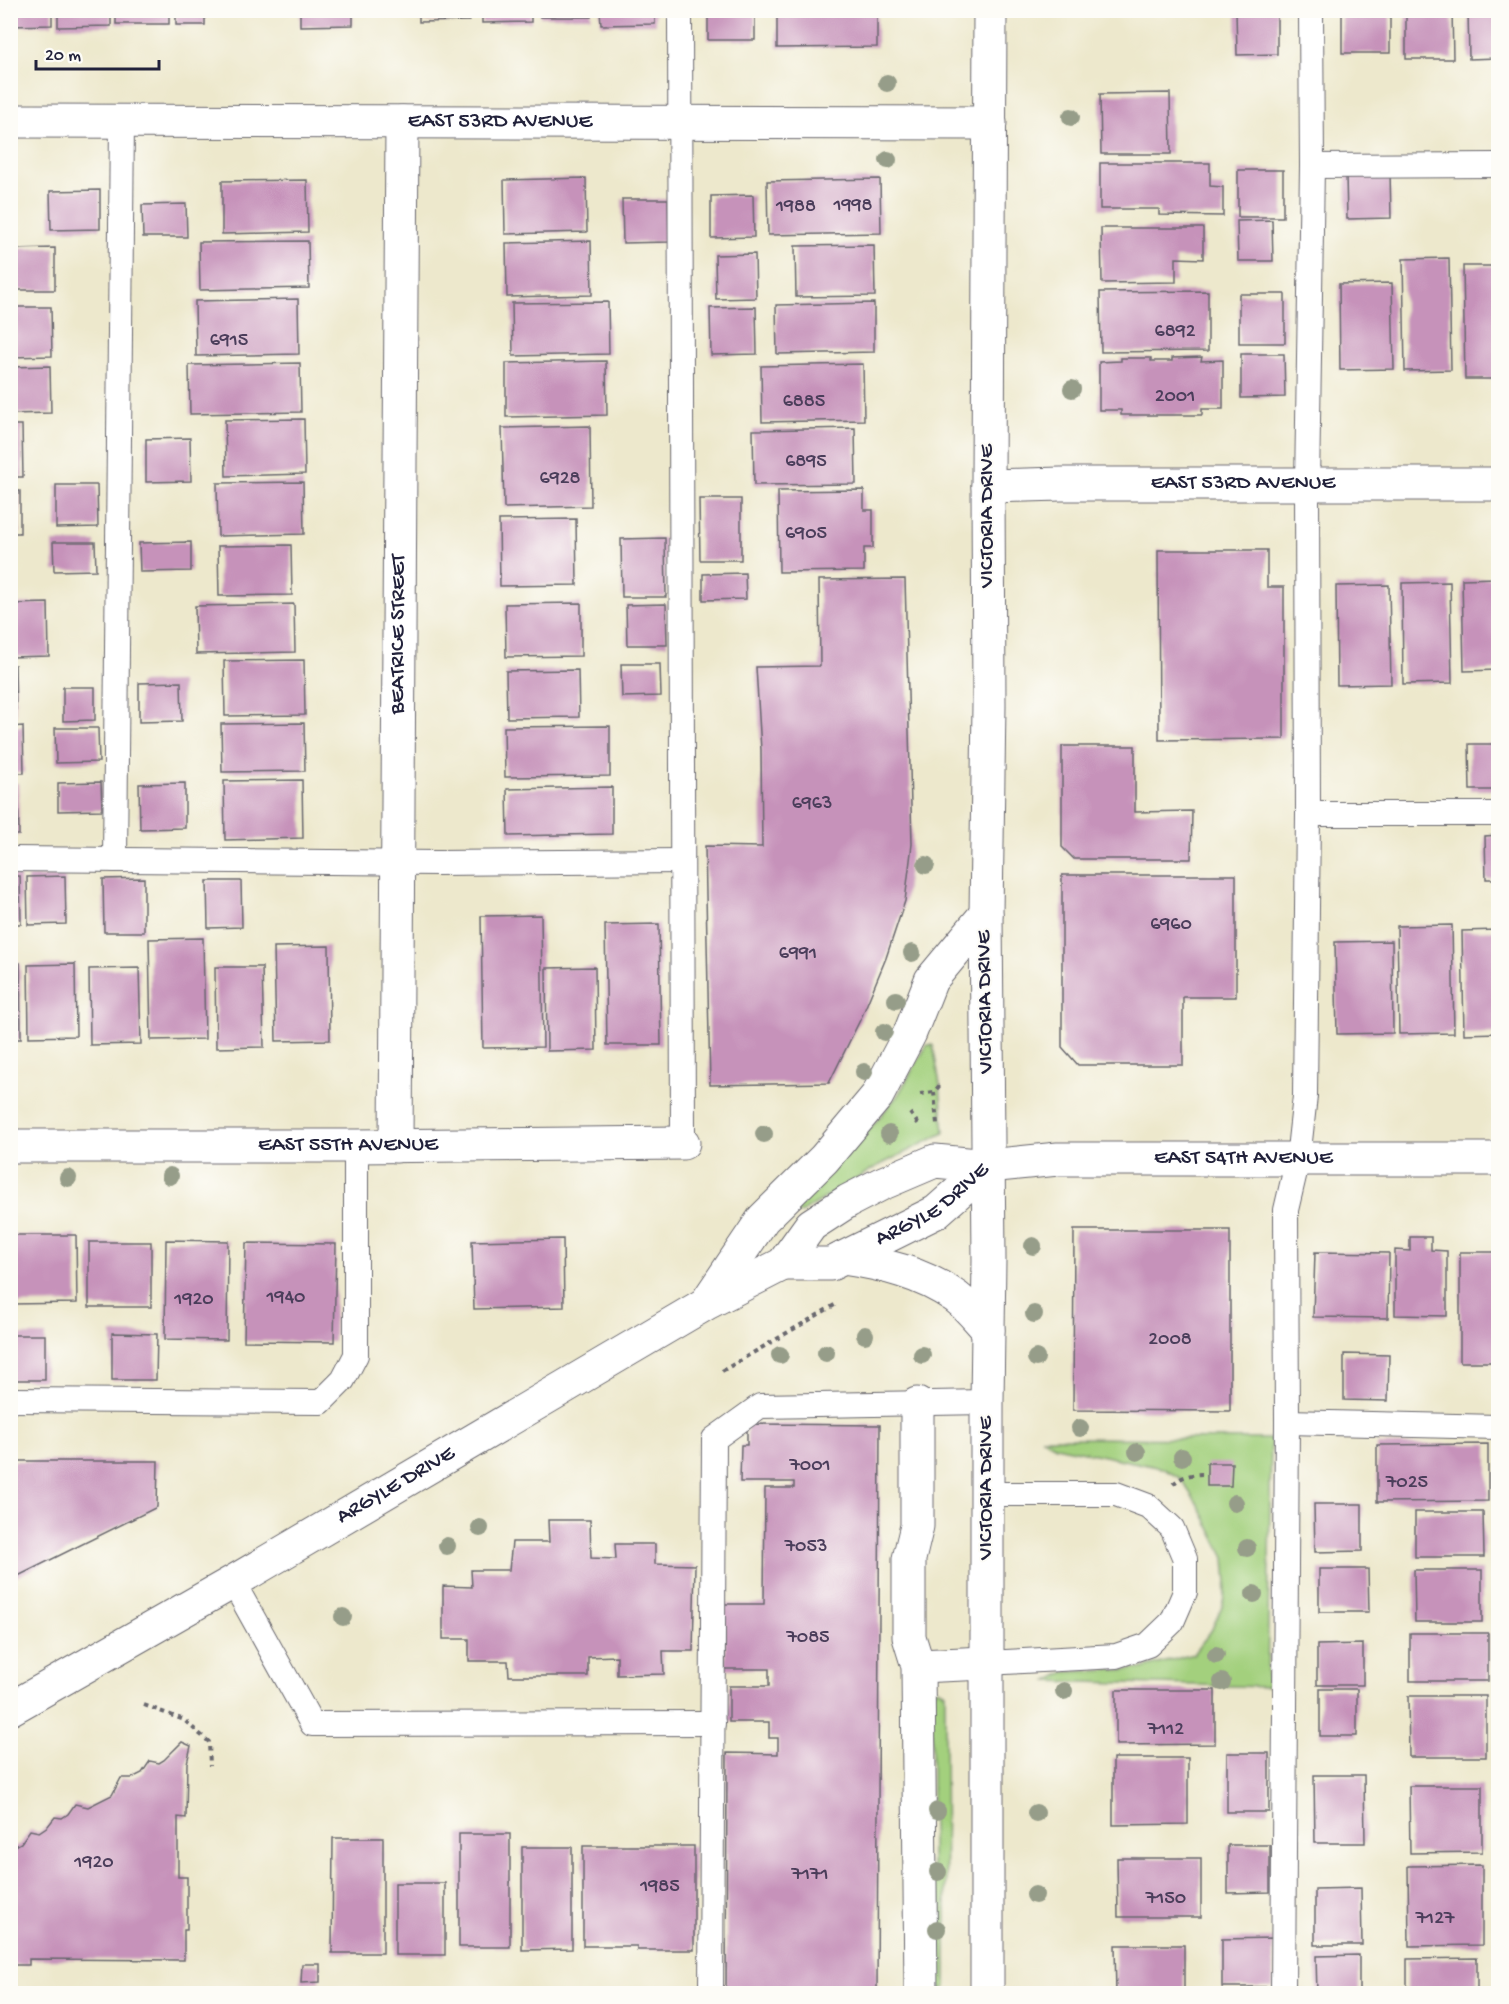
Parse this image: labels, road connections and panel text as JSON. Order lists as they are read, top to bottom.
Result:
{
  "streets": {
    "street": [
      "EAST 53RD AVENUE",
      "VICTORIA DRIVE",
      "BEATRICE STREET",
      "EAST 55TH AVENUE",
      "EAST 54TH AVENUE",
      "ARGYLE DRIVE"
    ]
  },
  "crossings": [
    ["EAST 53RD AVENUE", "VICTORIA DRIVE"],
    ["EAST 53RD AVENUE", "BEATRICE STREET"],
    ["VICTORIA DRIVE", "EAST 54TH AVENUE"],
    ["VICTORIA DRIVE", "ARGYLE DRIVE"],
    ["BEATRICE STREET", "EAST 55TH AVENUE"],
    ["EAST 54TH AVENUE", "ARGYLE DRIVE"]
  ],
  "house_numbers": [
    "1998",
    "1988",
    "6892",
    "6915",
    "2001",
    "6885",
    "6895",
    "6928",
    "6905",
    "6963",
    "6960",
    "6991",
    "1940",
    "1920",
    "2008",
    "7001",
    "7025",
    "7053",
    "7085",
    "7112",
    "1920",
    "7171",
    "1985",
    "7150",
    "7127"
  ],
  "scale_bar": "20 m"
}
